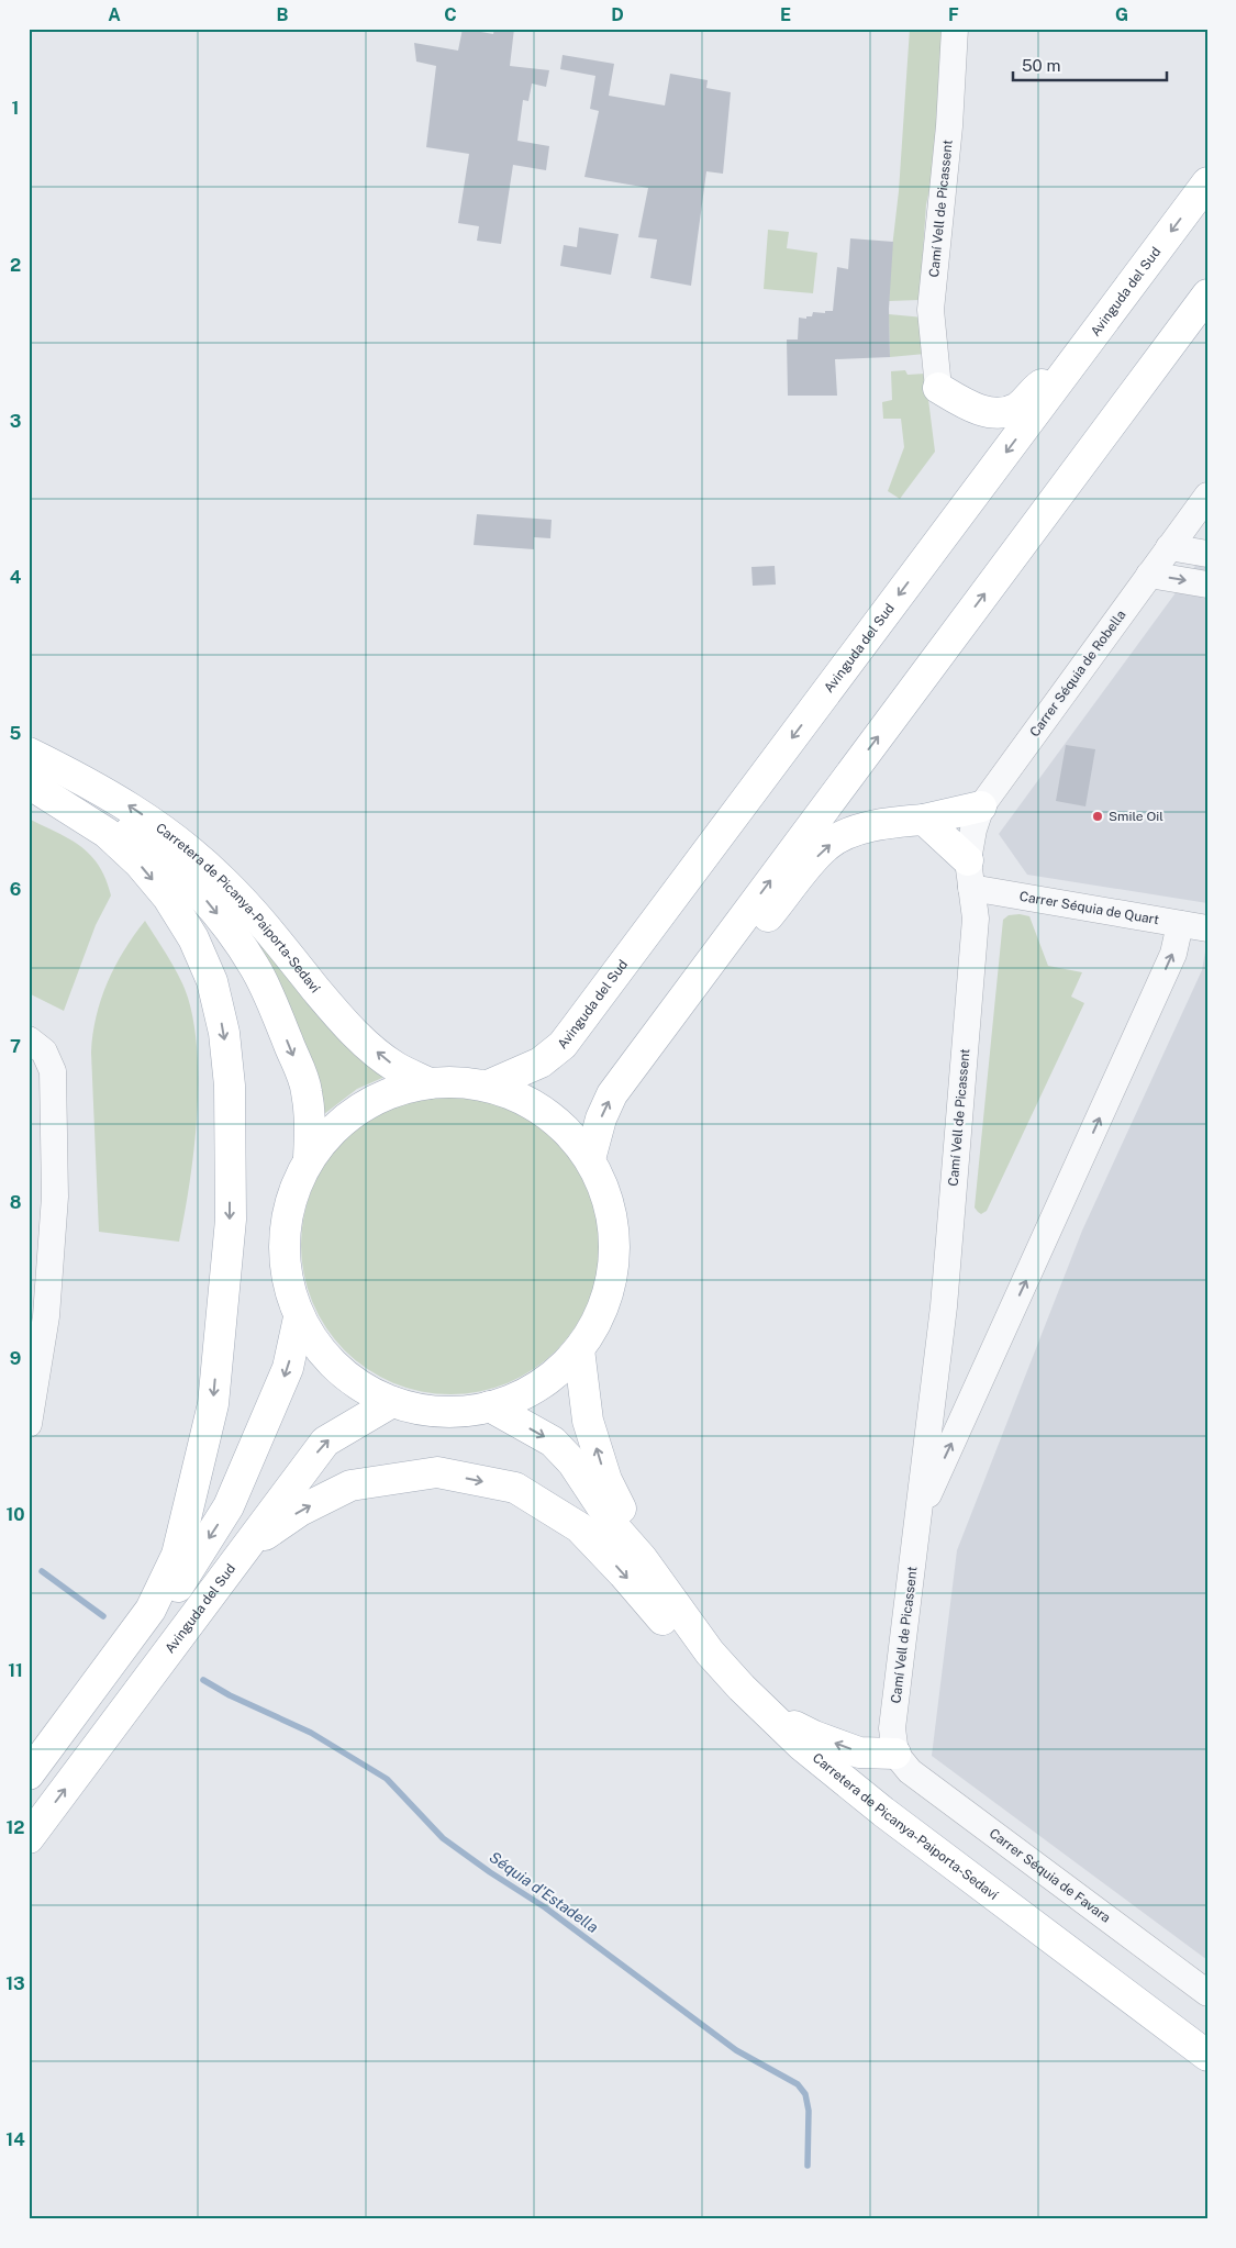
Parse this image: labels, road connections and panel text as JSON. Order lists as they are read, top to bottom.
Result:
{
  "streets": {
    "main road": ["Avinguda del Sud", "Carretera de Picanya-Paiporta-Sedaví"],
    "street": [
      "Camí Vell de Picassent",
      "Carrer Séquia de Robella",
      "Carrer Séquia de Quart",
      "Carrer Séquia de Favara"
    ]
  },
  "crossings": [
    ["Camí Vell de Picassent", "Carrer Séquia de Robella"],
    ["Camí Vell de Picassent", "Carrer Séquia de Quart"],
    ["Camí Vell de Picassent", "Carrer Séquia de Favara"],
    ["Carrer Séquia de Robella", "Carrer Séquia de Quart"]
  ],
  "water": ["Séquia d'Estadella"],
  "places": ["Smile Oil"],
  "scale_bar": "50 m",
  "grid": {
    "columns": [
      "A",
      "B",
      "C",
      "D",
      "E",
      "F",
      "G"
    ],
    "rows": [
      "1",
      "2",
      "3",
      "4",
      "5",
      "6",
      "7",
      "8",
      "9",
      "10",
      "11",
      "12",
      "13",
      "14"
    ]
  }
}
